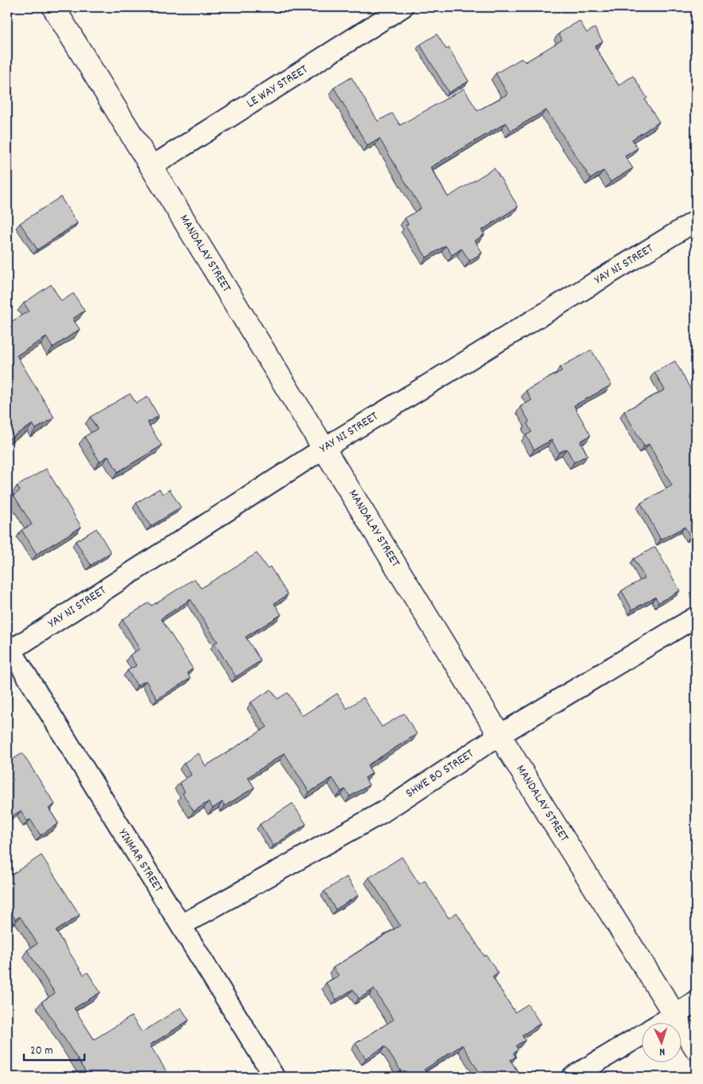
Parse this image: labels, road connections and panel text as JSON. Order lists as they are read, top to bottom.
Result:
{
  "streets": {
    "main road": ["MANDALAY STREET"],
    "street": [
      "LE WAY STREET",
      "YAY NI STREET",
      "SHWE BO STREET",
      "YINMAR STREET"
    ]
  },
  "crossings": [
    ["LE WAY STREET", "MANDALAY STREET"],
    ["MANDALAY STREET", "YAY NI STREET"],
    ["MANDALAY STREET", "SHWE BO STREET"],
    ["YAY NI STREET", "YINMAR STREET"],
    ["SHWE BO STREET", "YINMAR STREET"]
  ],
  "scale_bar": "20 m",
  "north": "bottom"
}
